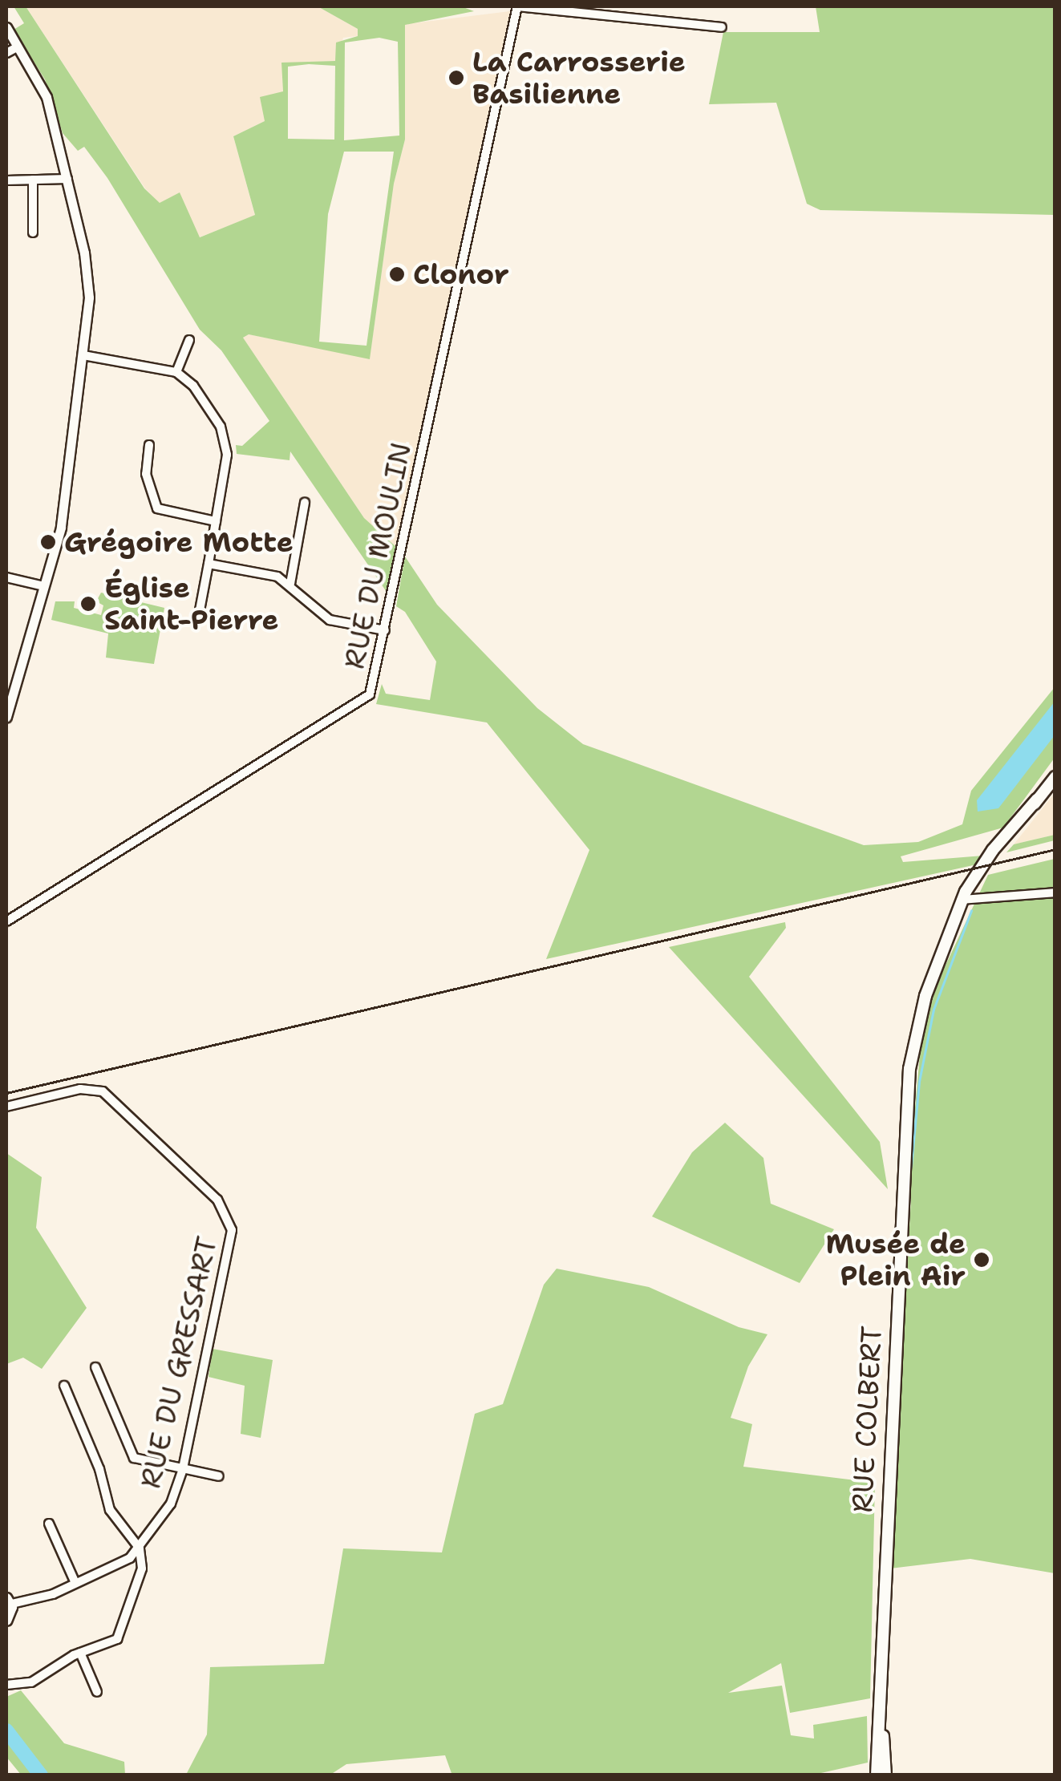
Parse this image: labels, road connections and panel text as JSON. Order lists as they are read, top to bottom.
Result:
{
  "streets": {
    "main road": ["RUE COLBERT"],
    "street": ["RUE DU MOULIN", "RUE DU GRESSART"]
  },
  "places": [
    "La Carrosserie Basilienne",
    "Clonor",
    "Grégoire Motte",
    "Église Saint-Pierre",
    "Musée de Plein Air"
  ]
}
